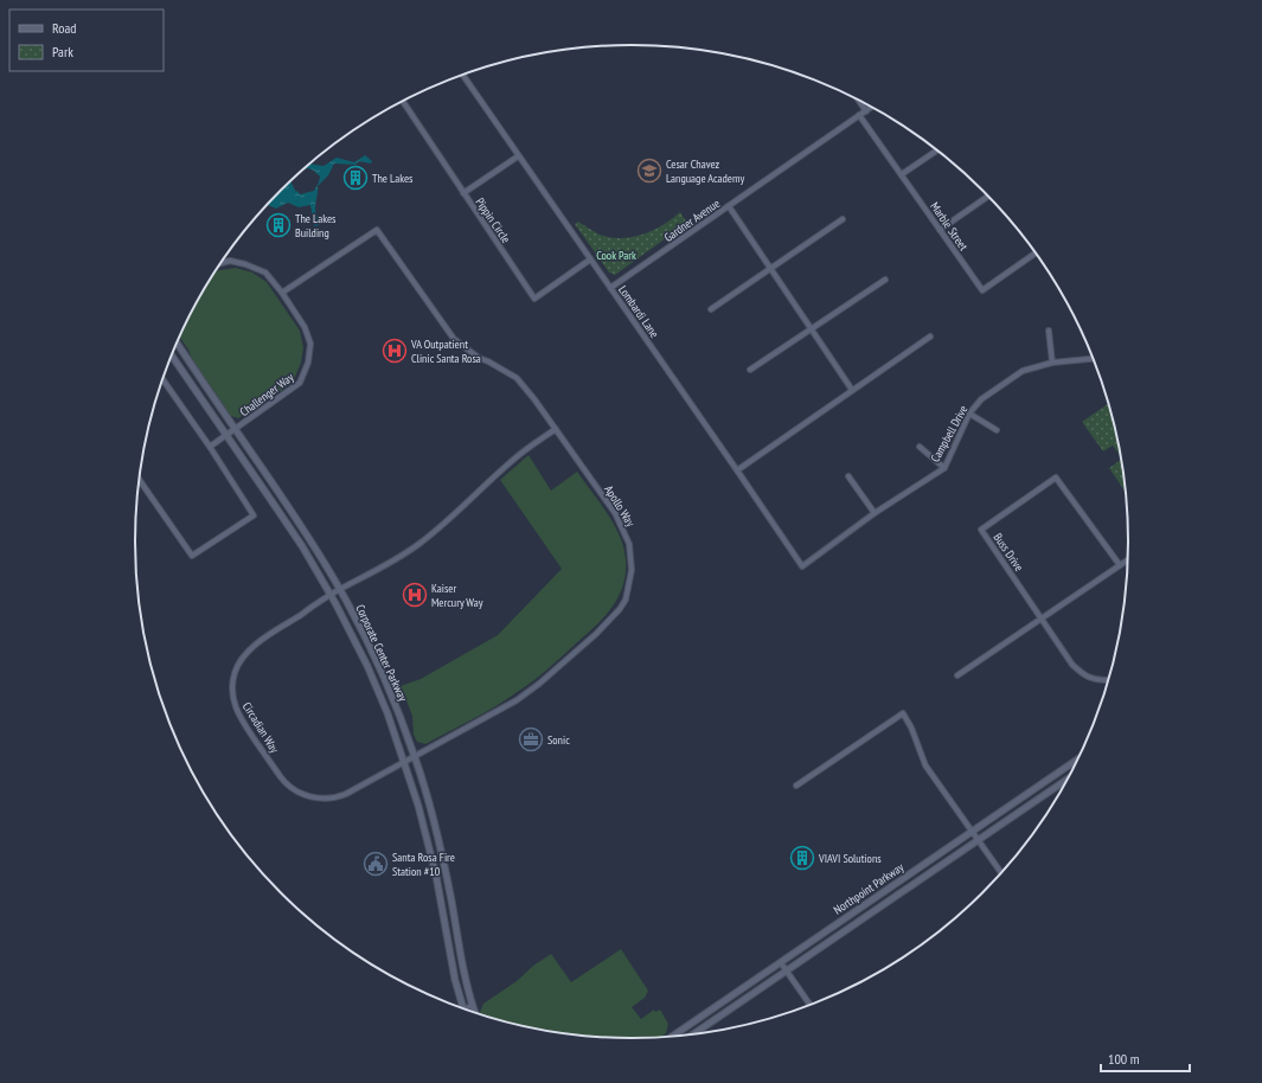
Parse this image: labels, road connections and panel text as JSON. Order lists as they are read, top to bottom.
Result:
{
  "streets": {
    "street": [
      "Pippin Circle",
      "Gardner Avenue",
      "Marble Street",
      "Lombardi Lane",
      "Challenger Way",
      "Campbell Drive",
      "Apollo Way",
      "Buss Drive",
      "Corporate Center Parkway",
      "Circadian Way",
      "Northpoint Parkway"
    ]
  },
  "crossings": [
    ["Pippin Circle", "Lombardi Lane"],
    ["Gardner Avenue", "Marble Street"],
    ["Gardner Avenue", "Lombardi Lane"],
    ["Lombardi Lane", "Campbell Drive"],
    ["Challenger Way", "Apollo Way"],
    ["Challenger Way", "Corporate Center Parkway"],
    ["Apollo Way", "Corporate Center Parkway"],
    ["Apollo Way", "Circadian Way"],
    ["Corporate Center Parkway", "Circadian Way"]
  ],
  "parks": ["Cook Park"],
  "places": {
    "school or university": ["Cesar Chavez Language Academy"],
    "building": ["The Lakes", "The Lakes Building", "VIAVI Solutions"],
    "hospital": ["VA Outpatient Clinic Santa Rosa", "Kaiser Mercury Way"],
    "office": ["Sonic"],
    "public building": ["Santa Rosa Fire Station #10"]
  },
  "legend": ["Road", "Park"],
  "scale_bar": "100 m"
}
